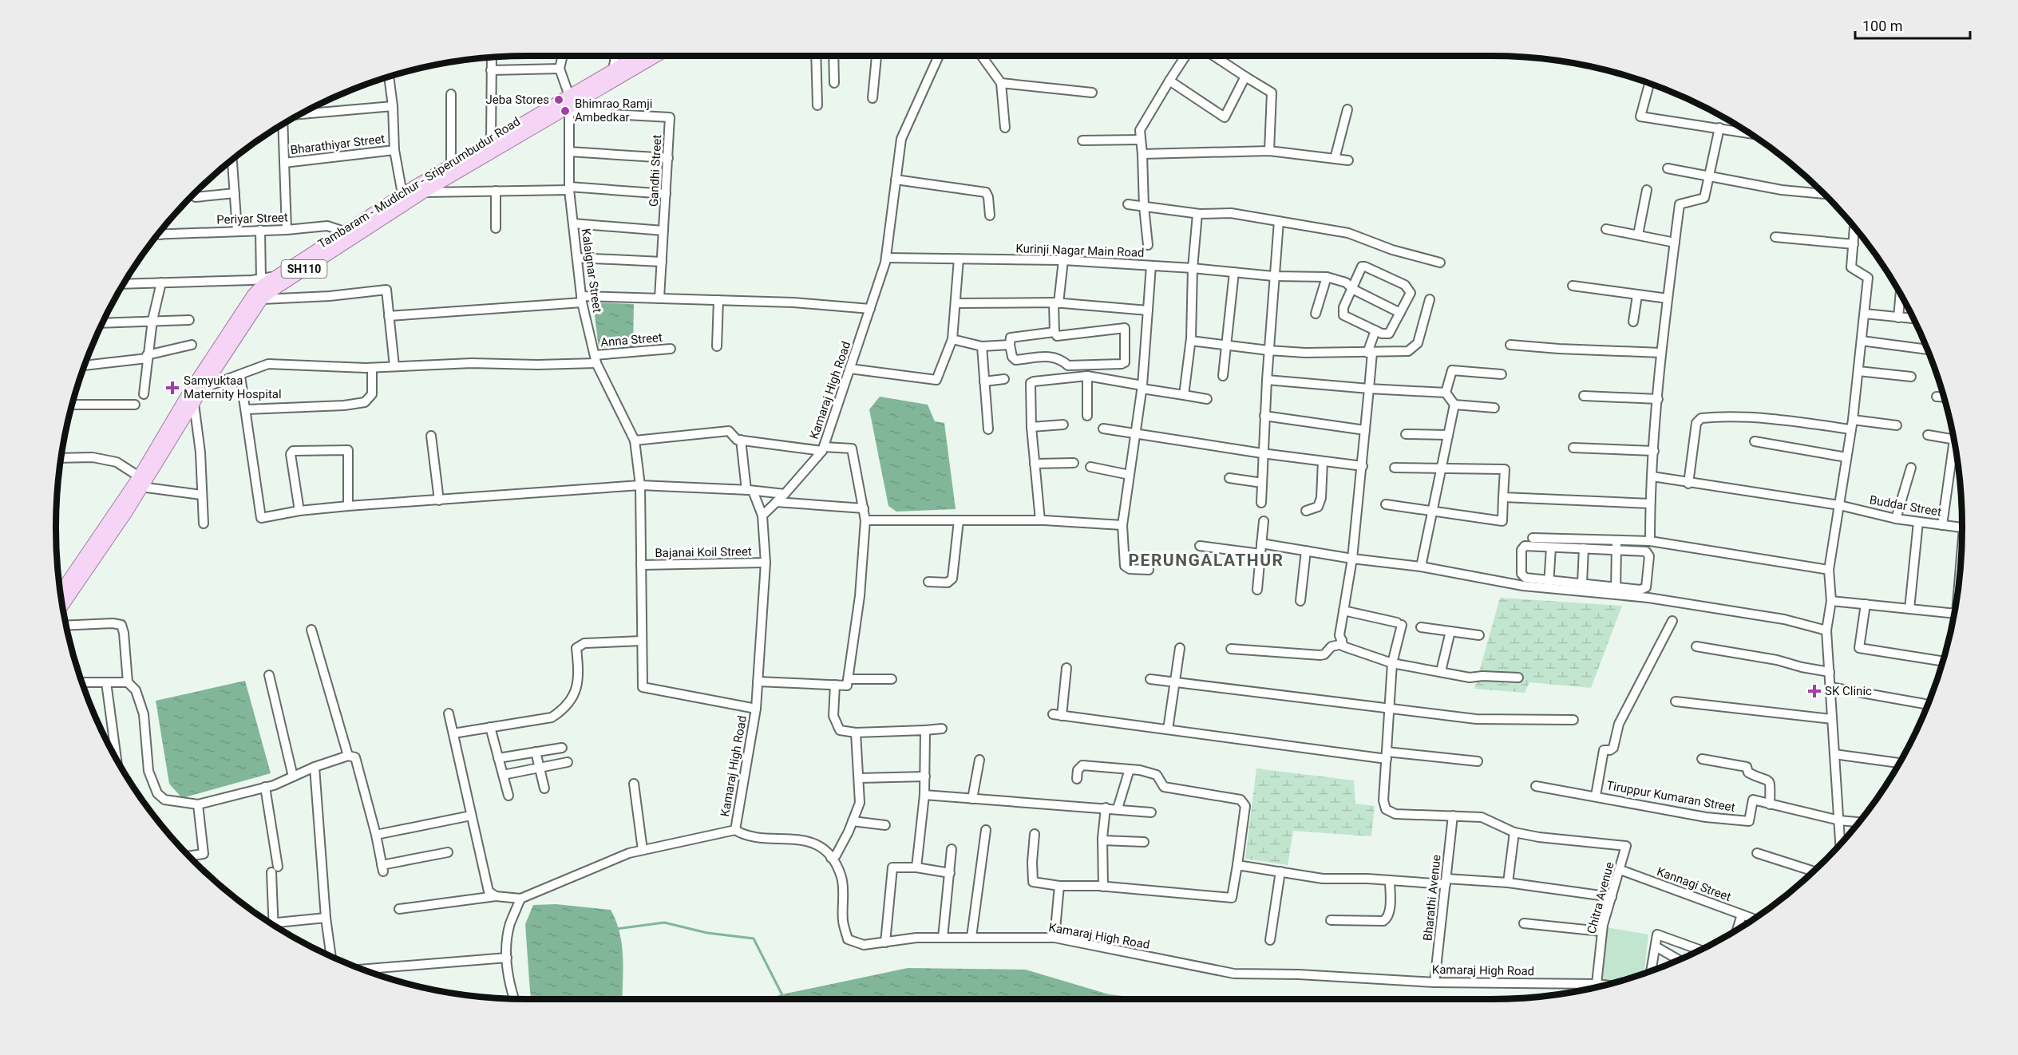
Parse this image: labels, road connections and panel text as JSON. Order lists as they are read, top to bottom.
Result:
{
  "streets": {
    "main road": ["Tambaram - Mudichur - Sriperumbudur Road", "SH110"],
    "street": [
      "Bharathiyar Street",
      "Gandhi Street",
      "Periyar Street",
      "Kurinji Nagar Main Road",
      "Kalaignar Street",
      "Anna Street",
      "Kamaraj High Road",
      "Buddar Street",
      "Bajanai Koil Street",
      "Tiruppur Kumaran Street",
      "Kannagi Street",
      "Bharathi Avenue",
      "Chitra Avenue"
    ]
  },
  "crossings": [
    ["Gandhi Street", "Tambaram - Mudichur - Sriperumbudur Road"],
    ["Gandhi Street", "Kalaignar Street"],
    ["Tambaram - Mudichur - Sriperumbudur Road", "Periyar Street"],
    ["Tambaram - Mudichur - Sriperumbudur Road", "Kalaignar Street"],
    ["Tambaram - Mudichur - Sriperumbudur Road", "Anna Street"],
    ["Kurinji Nagar Main Road", "Kamaraj High Road"],
    ["Kalaignar Street", "Anna Street"],
    ["Kalaignar Street", "Kamaraj High Road"],
    ["Kalaignar Street", "Bajanai Koil Street"],
    ["Kamaraj High Road", "Bajanai Koil Street"],
    ["Kamaraj High Road", "Bharathi Avenue"],
    ["Kamaraj High Road", "Chitra Avenue"],
    ["Kannagi Street", "Chitra Avenue"]
  ],
  "districts": ["PERUNGALATHUR"],
  "places": {
    "other": ["Jeba Stores", "Bhimrao Ramji Ambedkar"],
    "health": ["Samyuktaa Maternity Hospital", "SK Clinic"]
  },
  "scale_bar": "100 m"
}
